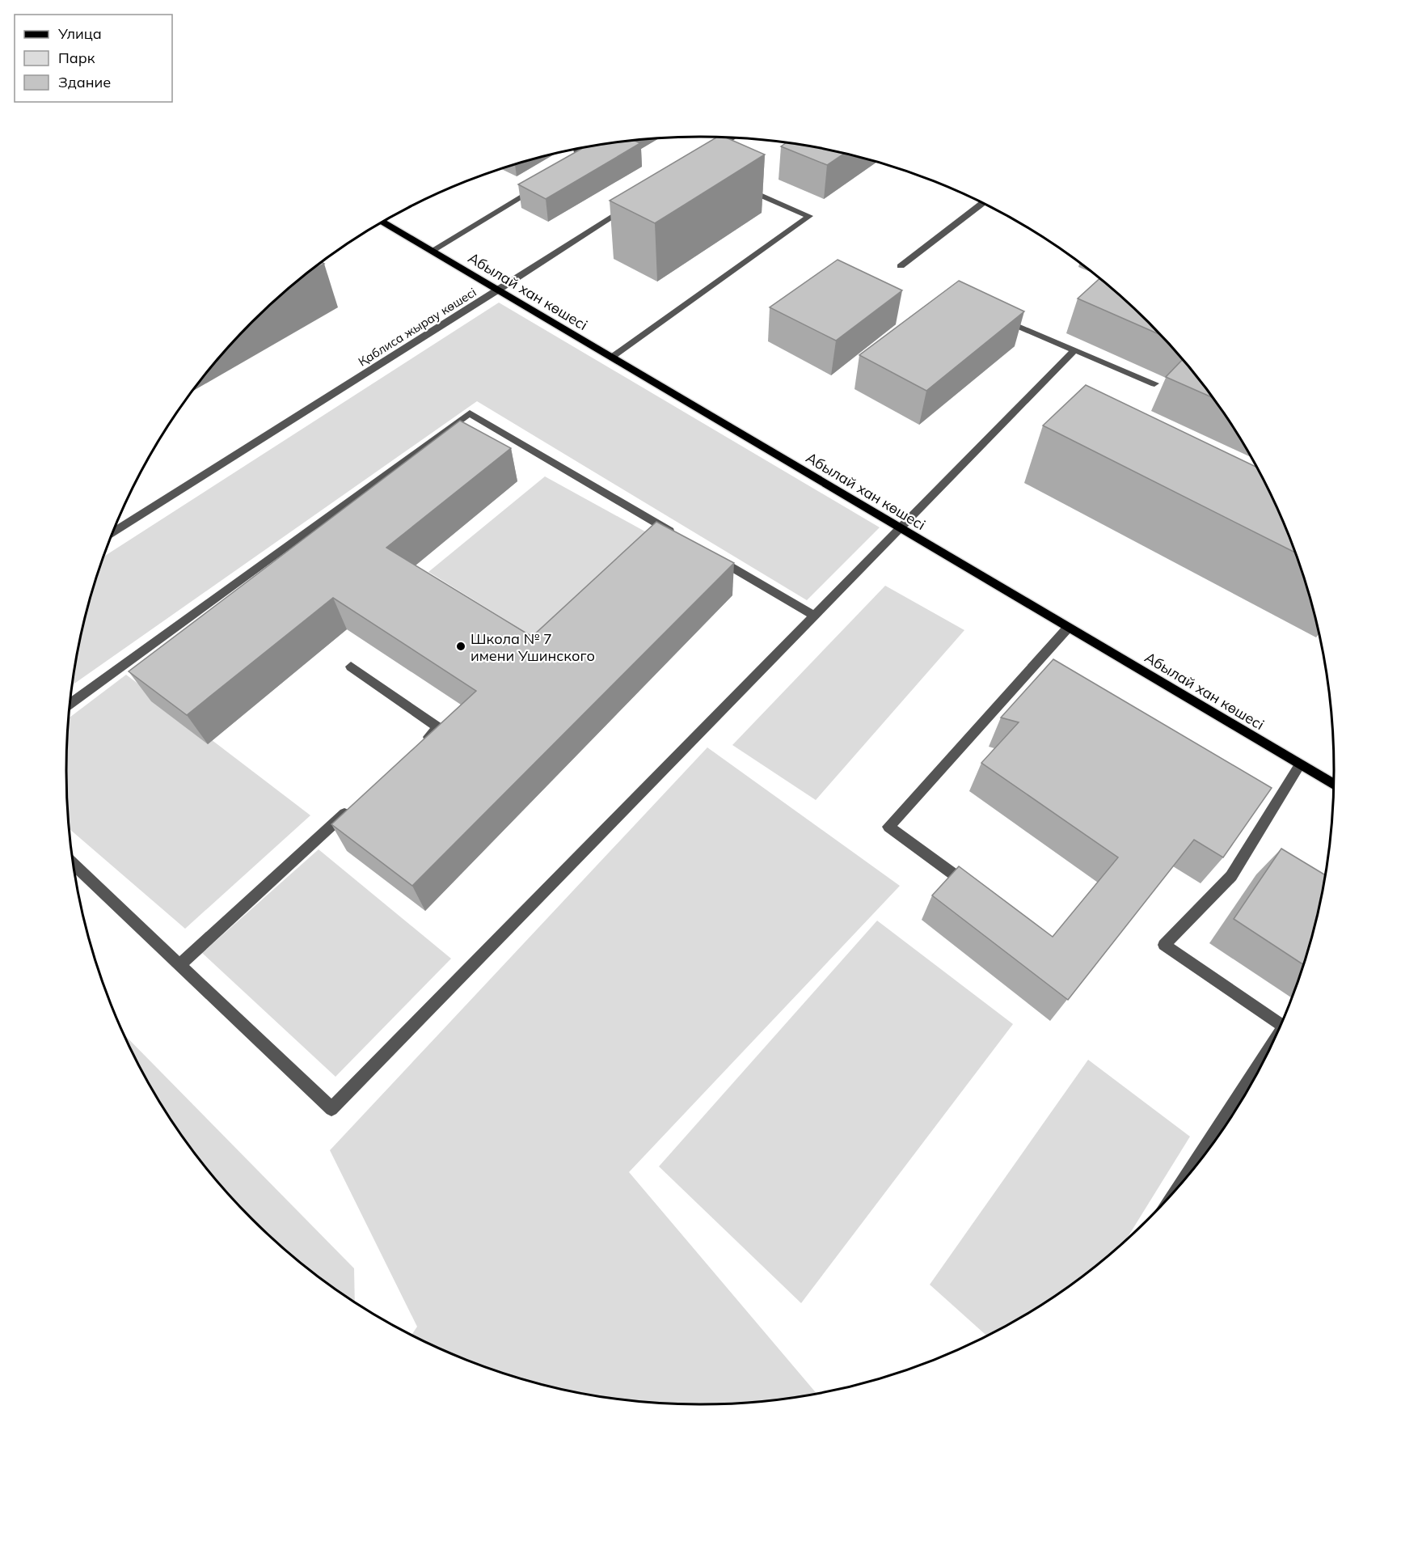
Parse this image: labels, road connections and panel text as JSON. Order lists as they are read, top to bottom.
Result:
{
  "streets": {
    "main road": ["Абылай хан көшесі"],
    "street": ["Қаблиса жырау көшесі"]
  },
  "crossings": [
    ["Абылай хан көшесі", "Қаблиса жырау көшесі"]
  ],
  "places": ["Школа № 7 имени Ушинского"],
  "legend": ["Улица", "Парк", "Здание"]
}
